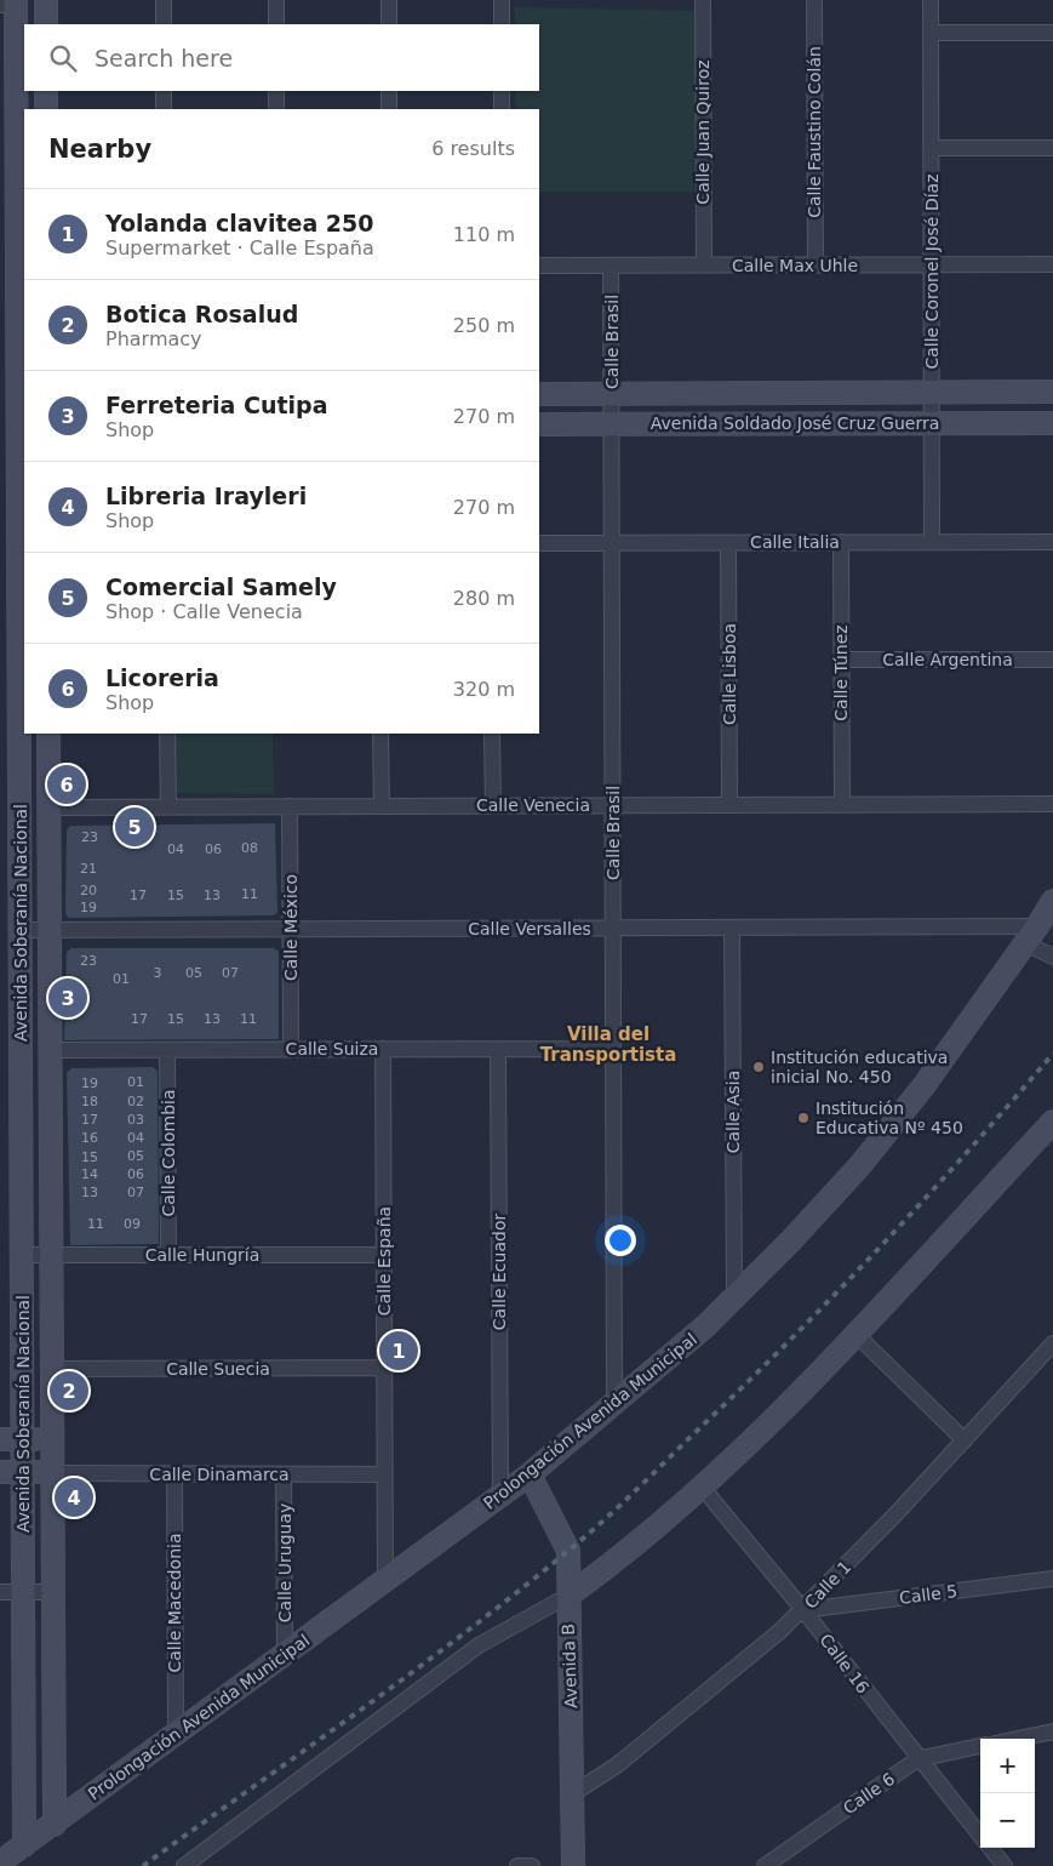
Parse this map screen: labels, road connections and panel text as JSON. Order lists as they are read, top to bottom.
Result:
{
  "streets": {
    "street": [
      "Calle Juan Quiroz",
      "Calle Faustino Colán",
      "Calle Max Uhle",
      "Calle Coronel José Díaz",
      "Calle Brasil",
      "Avenida Soldado José Cruz Guerra",
      "Calle Italia",
      "Calle Argentina",
      "Calle Túnez",
      "Calle Lisboa",
      "Calle Venecia",
      "Avenida Soberanía Nacional",
      "Calle México",
      "Calle Versalles",
      "Calle Suiza",
      "Calle Asia",
      "Calle Colombia",
      "Calle Hungría",
      "Calle España",
      "Calle Ecuador",
      "Calle Suecia",
      "Prolongación Avenida Municipal",
      "Calle Dinamarca",
      "Calle Uruguay",
      "Calle 1",
      "Calle 5",
      "Calle Macedonia",
      "Calle 16",
      "Avenida B",
      "Calle 6"
    ]
  },
  "crossings": [
    ["Calle Juan Quiroz", "Calle Max Uhle"],
    ["Calle Faustino Colán", "Calle Max Uhle"],
    ["Calle Max Uhle", "Calle Coronel José Díaz"],
    ["Calle Max Uhle", "Calle Brasil"],
    ["Calle Coronel José Díaz", "Avenida Soldado José Cruz Guerra"],
    ["Calle Coronel José Díaz", "Calle Italia"],
    ["Calle Brasil", "Avenida Soldado José Cruz Guerra"],
    ["Calle Brasil", "Calle Italia"],
    ["Calle Brasil", "Calle Venecia"],
    ["Calle Brasil", "Calle Versalles"],
    ["Calle Brasil", "Calle Suiza"],
    ["Calle Brasil", "Prolongación Avenida Municipal"],
    ["Calle Italia", "Calle Túnez"],
    ["Calle Italia", "Calle Lisboa"],
    ["Calle Argentina", "Calle Túnez"],
    ["Calle Túnez", "Calle Venecia"],
    ["Calle Lisboa", "Calle Venecia"],
    ["Calle Venecia", "Avenida Soberanía Nacional"],
    ["Calle Venecia", "Calle México"],
    ["Avenida Soberanía Nacional", "Calle Versalles"],
    ["Avenida Soberanía Nacional", "Calle Suiza"],
    ["Avenida Soberanía Nacional", "Calle Hungría"],
    ["Avenida Soberanía Nacional", "Calle Suecia"],
    ["Avenida Soberanía Nacional", "Prolongación Avenida Municipal"],
    ["Avenida Soberanía Nacional", "Calle Dinamarca"],
    ["Calle México", "Calle Versalles"],
    ["Calle México", "Calle Suiza"],
    ["Calle Versalles", "Calle Asia"],
    ["Calle Versalles", "Prolongación Avenida Municipal"],
    ["Calle Suiza", "Calle Colombia"],
    ["Calle Suiza", "Calle España"],
    ["Calle Suiza", "Calle Ecuador"],
    ["Calle Asia", "Prolongación Avenida Municipal"],
    ["Calle Colombia", "Calle Hungría"],
    ["Calle Hungría", "Calle España"],
    ["Calle España", "Calle Suecia"],
    ["Calle España", "Prolongación Avenida Municipal"],
    ["Calle España", "Calle Dinamarca"],
    ["Calle Ecuador", "Prolongación Avenida Municipal"],
    ["Prolongación Avenida Municipal", "Calle Uruguay"],
    ["Prolongación Avenida Municipal", "Calle Macedonia"],
    ["Prolongación Avenida Municipal", "Avenida B"],
    ["Calle Dinamarca", "Calle Uruguay"],
    ["Calle Dinamarca", "Calle Macedonia"],
    ["Calle 1", "Calle 5"],
    ["Calle 1", "Calle 16"],
    ["Calle 1", "Avenida B"],
    ["Calle 5", "Calle 16"],
    ["Calle 16", "Calle 6"]
  ],
  "districts": ["Villa del Transportista"],
  "places": ["Institución educativa inicial No. 450", "Institución Educativa Nº 450"],
  "house_numbers": [
    "23",
    "08",
    "04",
    "06",
    "21",
    "20",
    "11",
    "17",
    "15",
    "13",
    "19",
    "23",
    "3",
    "05",
    "07",
    "01",
    "17",
    "15",
    "13",
    "11",
    "01",
    "19",
    "18",
    "02",
    "17",
    "03",
    "16",
    "04",
    "05",
    "15",
    "14",
    "06",
    "13",
    "07",
    "11",
    "09"
  ],
  "page": {
    "search": "Search here",
    "heading": ["Nearby", "6 results"],
    "list": [
      {
        "mark": "1",
        "name": "Yolanda clavitea 250",
        "note": "Supermarket · Calle España",
        "value": "110 m"
      },
      {
        "mark": "2",
        "name": "Botica Rosalud",
        "note": "Pharmacy",
        "value": "250 m"
      },
      {
        "mark": "3",
        "name": "Ferreteria Cutipa",
        "note": "Shop",
        "value": "270 m"
      },
      {
        "mark": "4",
        "name": "Libreria Irayleri",
        "note": "Shop",
        "value": "270 m"
      },
      {
        "mark": "5",
        "name": "Comercial Samely",
        "note": "Shop · Calle Venecia",
        "value": "280 m"
      },
      {
        "mark": "6",
        "name": "Licoreria",
        "note": "Shop",
        "value": "320 m"
      }
    ],
    "pins": [
      "6",
      "5",
      "3",
      "1",
      "2",
      "4"
    ],
    "map_buttons": ["+", "−"]
  }
}
